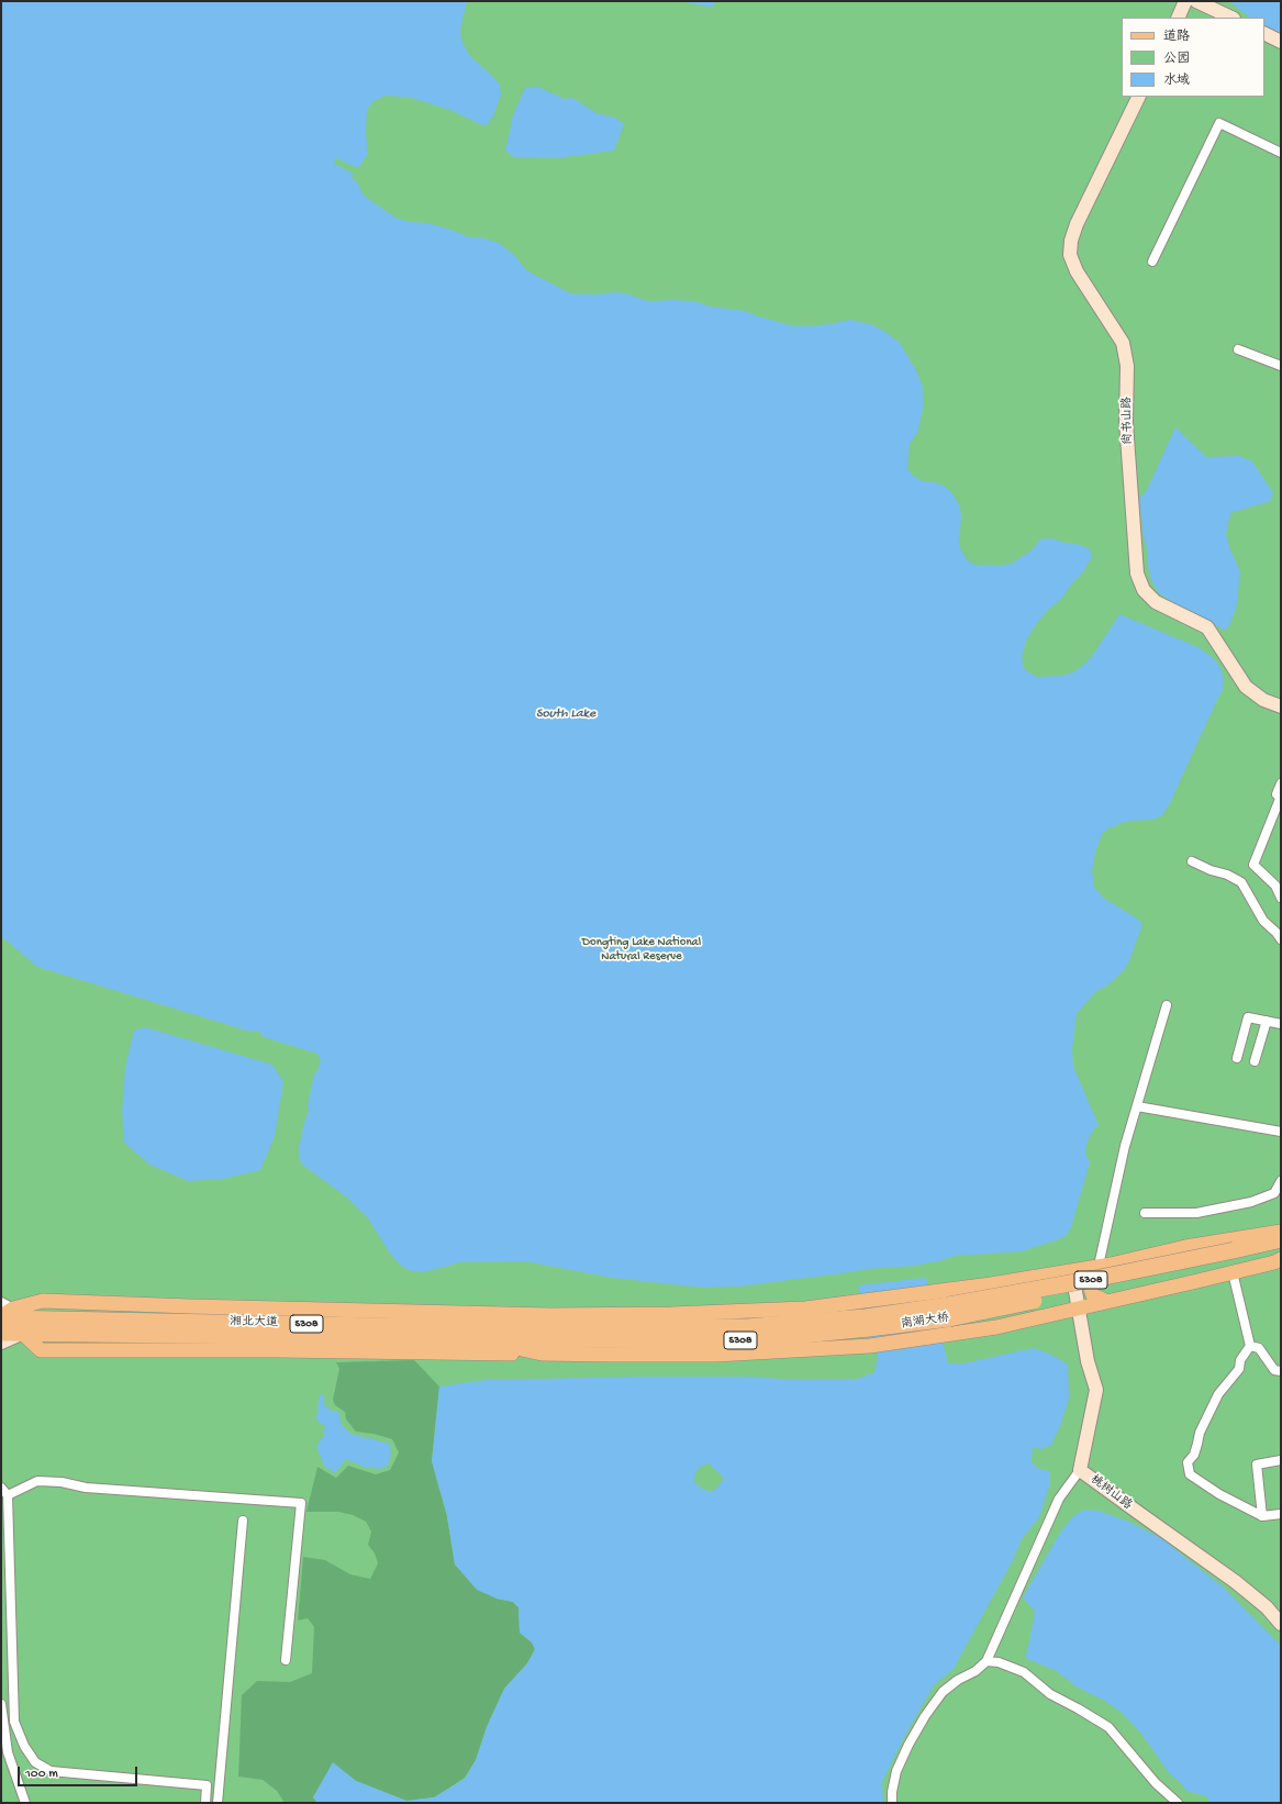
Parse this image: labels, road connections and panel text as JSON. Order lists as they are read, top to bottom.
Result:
{
  "streets": {
    "highway": ["S308", "南湖大桥", "湘北大道"],
    "street": ["尚书山路", "桃树山路"]
  },
  "crossings": [
    ["S308", "南湖大桥"],
    ["南湖大桥", "湘北大道"]
  ],
  "water": ["South Lake"],
  "parks": ["Dongting Lake National Natural Reserve"],
  "legend": ["道路", "公园", "水域"],
  "scale_bar": "100 m"
}
